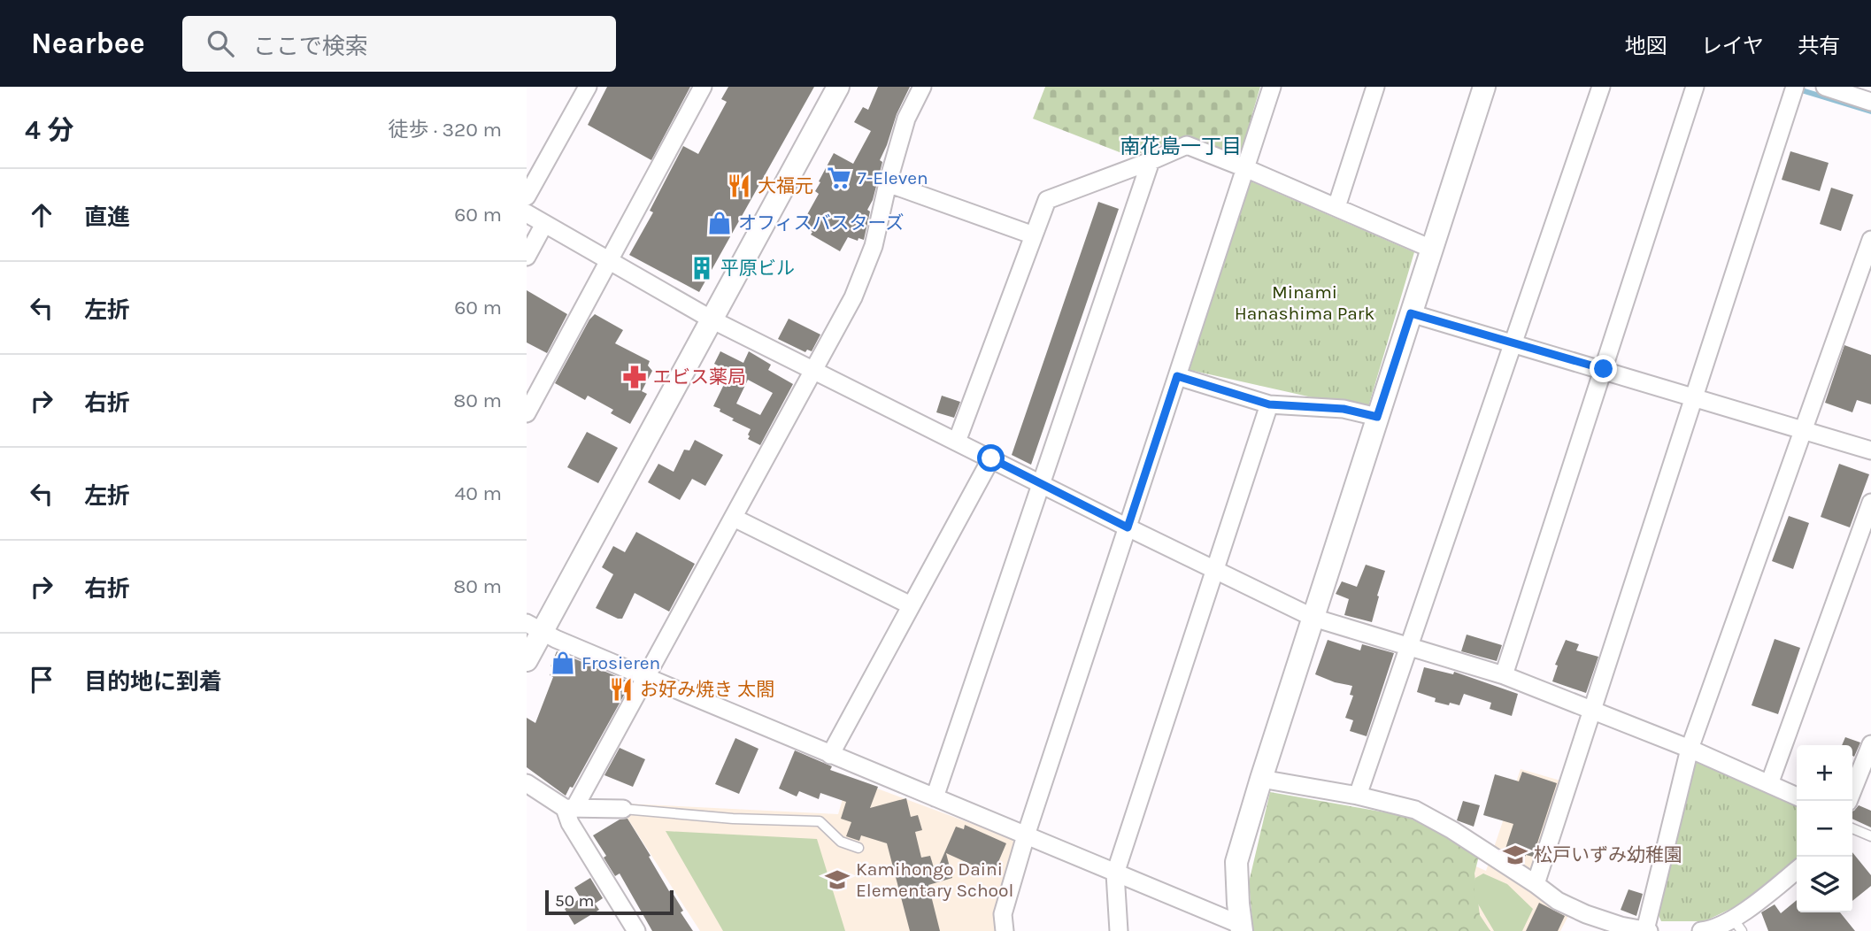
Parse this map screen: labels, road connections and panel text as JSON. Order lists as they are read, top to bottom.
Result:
{
  "districts": ["南花島一丁目"],
  "parks": ["Minami Hanashima Park"],
  "places": {
    "supermarket": ["7-Eleven"],
    "restaurant": ["大福元", "お好み焼き 太閤"],
    "shop": ["オフィスバスターズ", "Frosieren"],
    "building": ["平原ビル"],
    "pharmacy": ["エビス薬局"],
    "school or university": ["松戸いずみ幼稚園", "Kamihongo Daini Elementary School"]
  },
  "scale_bar": "50 m",
  "page": {
    "header": "Nearbee",
    "search": "ここで検索",
    "nav": ["地図", "レイヤ", "共有"],
    "heading": ["4 分", "徒歩 · 320 m"],
    "list": [
      ["直進", "60 m"],
      ["左折", "60 m"],
      ["右折", "80 m"],
      ["左折", "40 m"],
      ["右折", "80 m"],
      "目的地に到着"
    ],
    "map_buttons": ["+", "−"],
    "scale": "50 m"
  }
}
